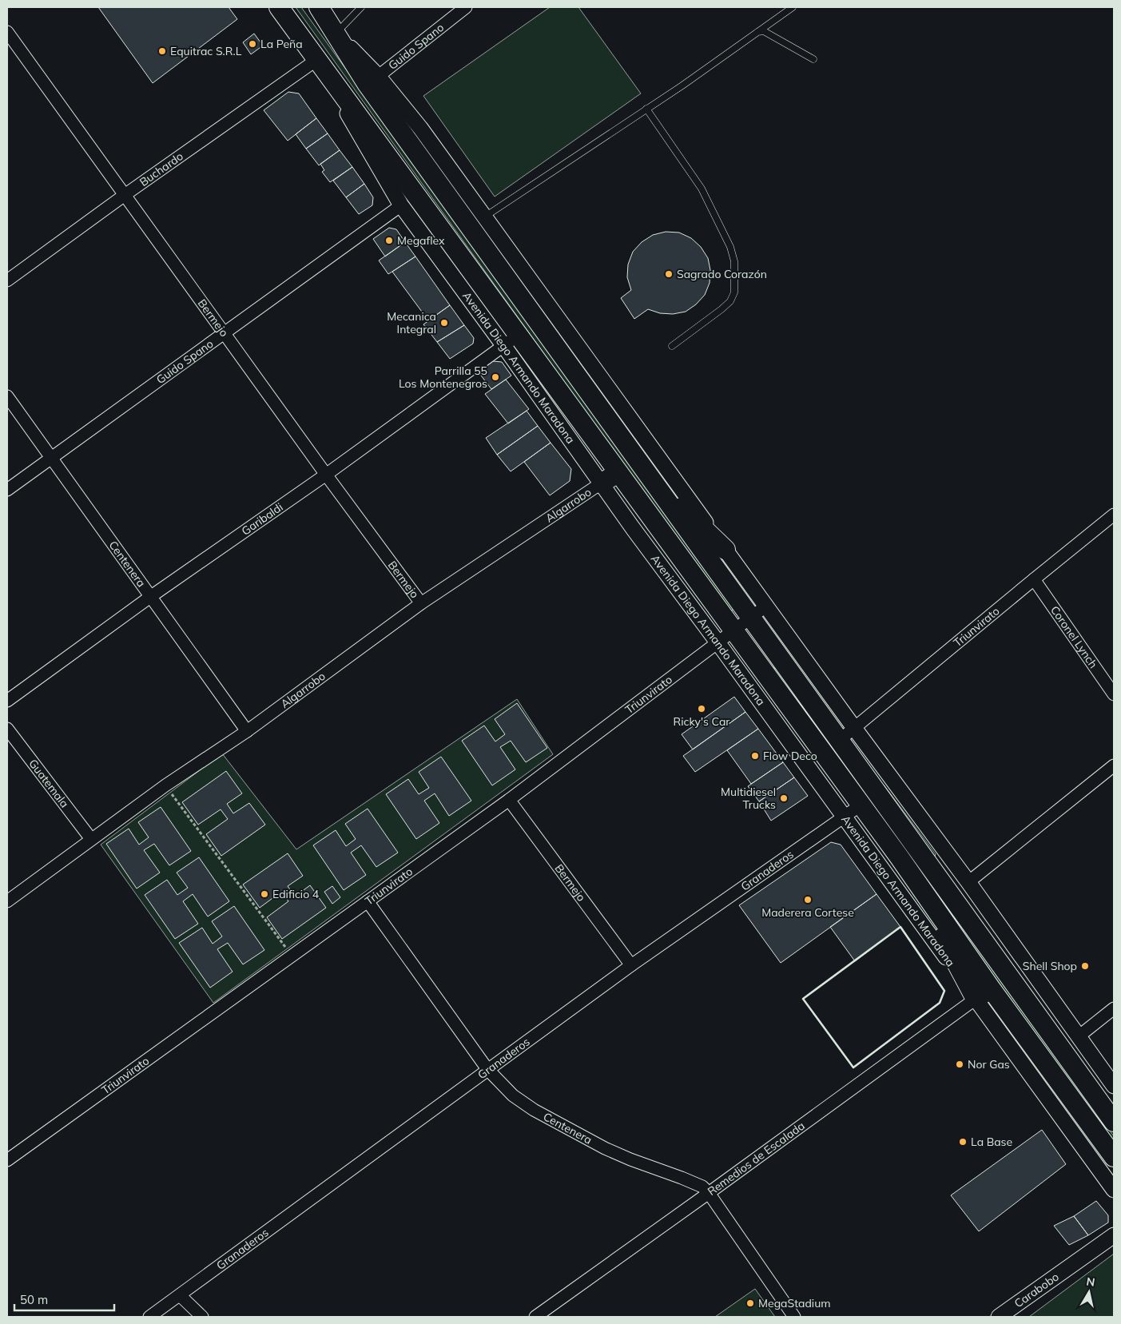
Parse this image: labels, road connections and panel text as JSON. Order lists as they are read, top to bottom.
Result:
{
  "streets": {
    "main road": ["Avenida Diego Armando Maradona"],
    "street": [
      "Guido Spano",
      "Buchardo",
      "Bermejo",
      "Algarrobo",
      "Garibaldi",
      "Centenera",
      "Triunvirato",
      "Coronel Lynch",
      "Guatemala",
      "Granaderos",
      "Remedios de Escalada",
      "Carabobo"
    ]
  },
  "crossings": [
    ["Guido Spano", "Bermejo"],
    ["Guido Spano", "Avenida Diego Armando Maradona"],
    ["Guido Spano", "Centenera"],
    ["Buchardo", "Bermejo"],
    ["Buchardo", "Avenida Diego Armando Maradona"],
    ["Bermejo", "Algarrobo"],
    ["Bermejo", "Garibaldi"],
    ["Bermejo", "Triunvirato"],
    ["Bermejo", "Granaderos"],
    ["Avenida Diego Armando Maradona", "Algarrobo"],
    ["Avenida Diego Armando Maradona", "Garibaldi"],
    ["Avenida Diego Armando Maradona", "Triunvirato"],
    ["Avenida Diego Armando Maradona", "Granaderos"],
    ["Avenida Diego Armando Maradona", "Remedios de Escalada"],
    ["Algarrobo", "Centenera"],
    ["Algarrobo", "Guatemala"],
    ["Garibaldi", "Centenera"],
    ["Centenera", "Triunvirato"],
    ["Centenera", "Granaderos"],
    ["Centenera", "Remedios de Escalada"],
    ["Triunvirato", "Coronel Lynch"]
  ],
  "places": [
    "La Peña",
    "Equitrac S.R.L",
    "Megaflex",
    "Sagrado Corazón",
    "Mecanica Integral",
    "Parrilla 55 Los Montenegros",
    "Ricky's Car",
    "Flow Deco",
    "Multidiesel Trucks",
    "Edificio 4",
    "Maderera Cortese",
    "Shell Shop",
    "Nor Gas",
    "La Base",
    "MegaStadium"
  ],
  "scale_bar": "50 m",
  "north": "top"
}
